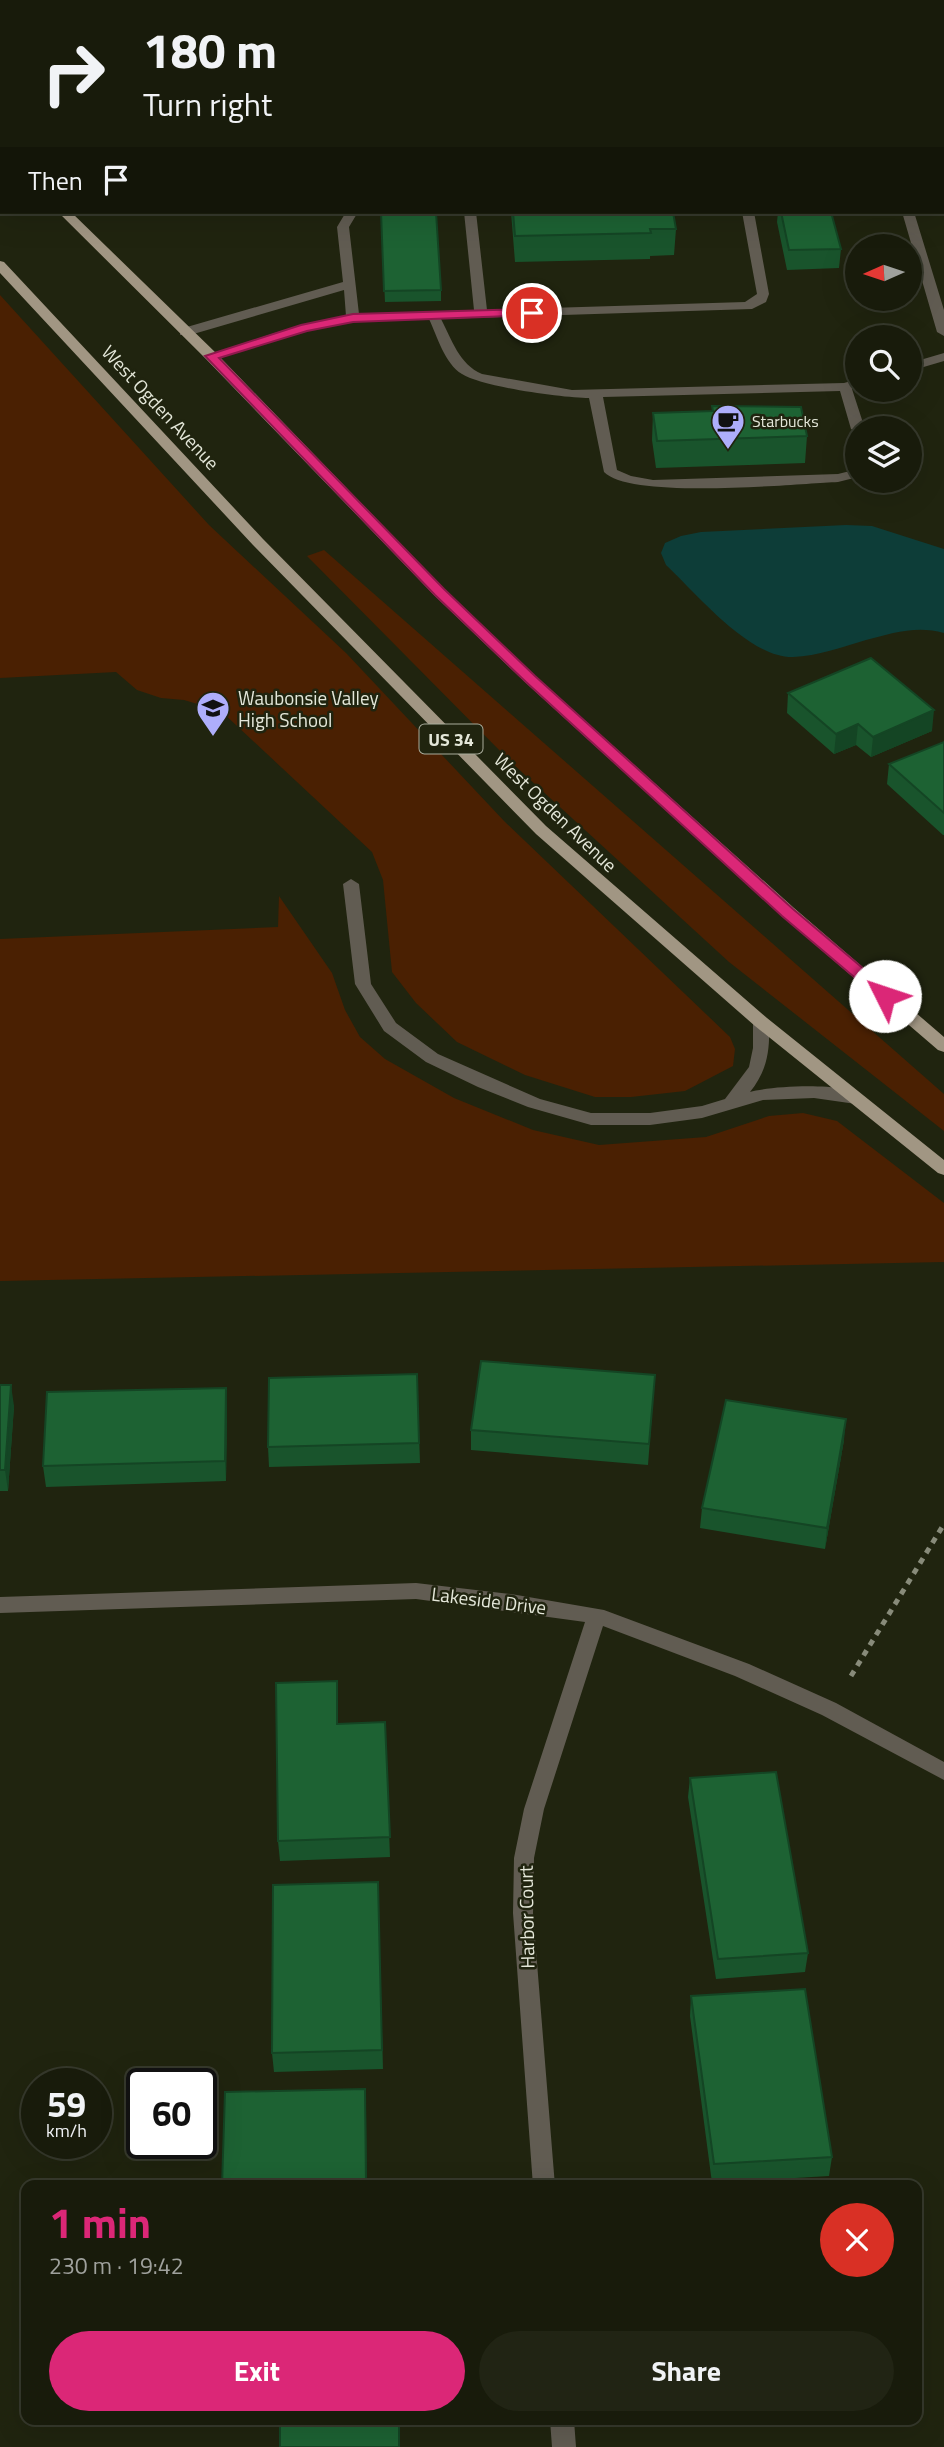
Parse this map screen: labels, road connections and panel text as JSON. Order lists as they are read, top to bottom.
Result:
{
  "streets": {
    "main road": ["West Ogden Avenue", "US 34"],
    "street": ["Lakeside Drive", "Harbor Court"]
  },
  "crossings": [
    ["Lakeside Drive", "Harbor Court"]
  ],
  "places": {
    "cafe": ["Starbucks"],
    "school or university": ["Waubonsie Valley High School"]
  },
  "north": "left",
  "page": {
    "turn": ["180 m", "Turn right"],
    "then": "Then",
    "speed": "59 km/h",
    "limit": "60",
    "heading": ["1 min", "230 m · 19:42"],
    "buttons": ["Exit", "Share"]
  }
}
